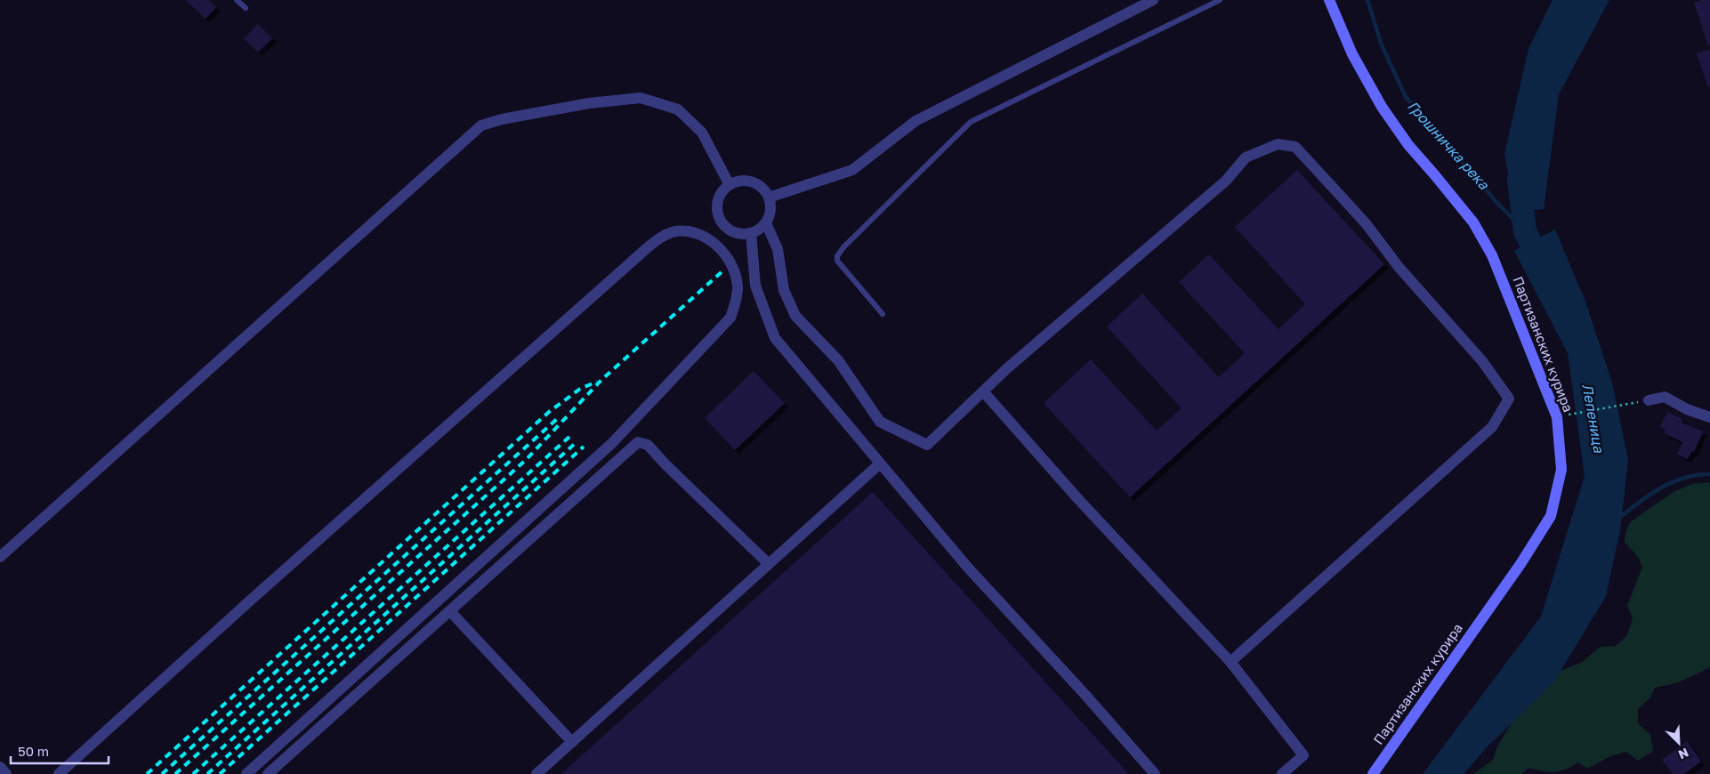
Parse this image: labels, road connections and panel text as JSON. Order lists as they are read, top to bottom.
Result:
{
  "streets": {
    "street": ["Партизанских курира"]
  },
  "water": ["Грошничка река", "Лепеница"],
  "scale_bar": "50 m",
  "north": "bottom right"
}
